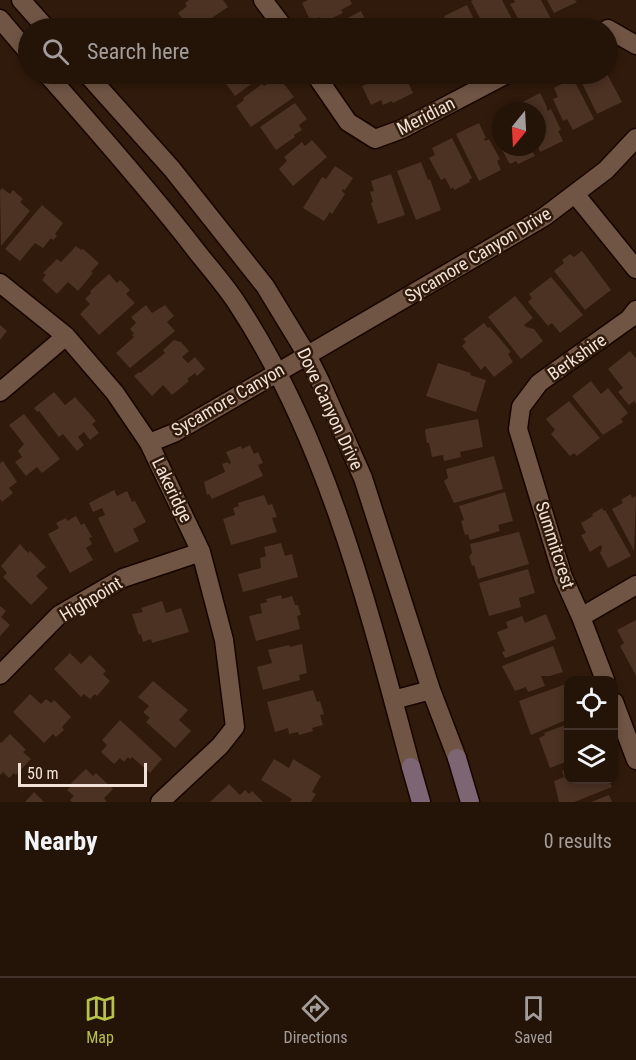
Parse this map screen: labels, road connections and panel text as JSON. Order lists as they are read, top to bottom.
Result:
{
  "streets": {
    "street": [
      "Meridian",
      "Sycamore Canyon Drive",
      "Berkshire",
      "Sycamore Canyon",
      "Dove Canyon Drive",
      "Lakeridge",
      "Summitcrest",
      "Highpoint"
    ]
  },
  "crossings": [
    ["Sycamore Canyon Drive", "Sycamore Canyon"],
    ["Sycamore Canyon Drive", "Dove Canyon Drive"],
    ["Berkshire", "Summitcrest"],
    ["Sycamore Canyon", "Dove Canyon Drive"],
    ["Sycamore Canyon", "Lakeridge"],
    ["Lakeridge", "Highpoint"]
  ],
  "scale_bar": "50 m",
  "north": "bottom",
  "page": {
    "search": "Search here",
    "scale": "50 m",
    "heading": ["Nearby", "0 results"],
    "nav": ["Map", "Directions", "Saved"]
  }
}
